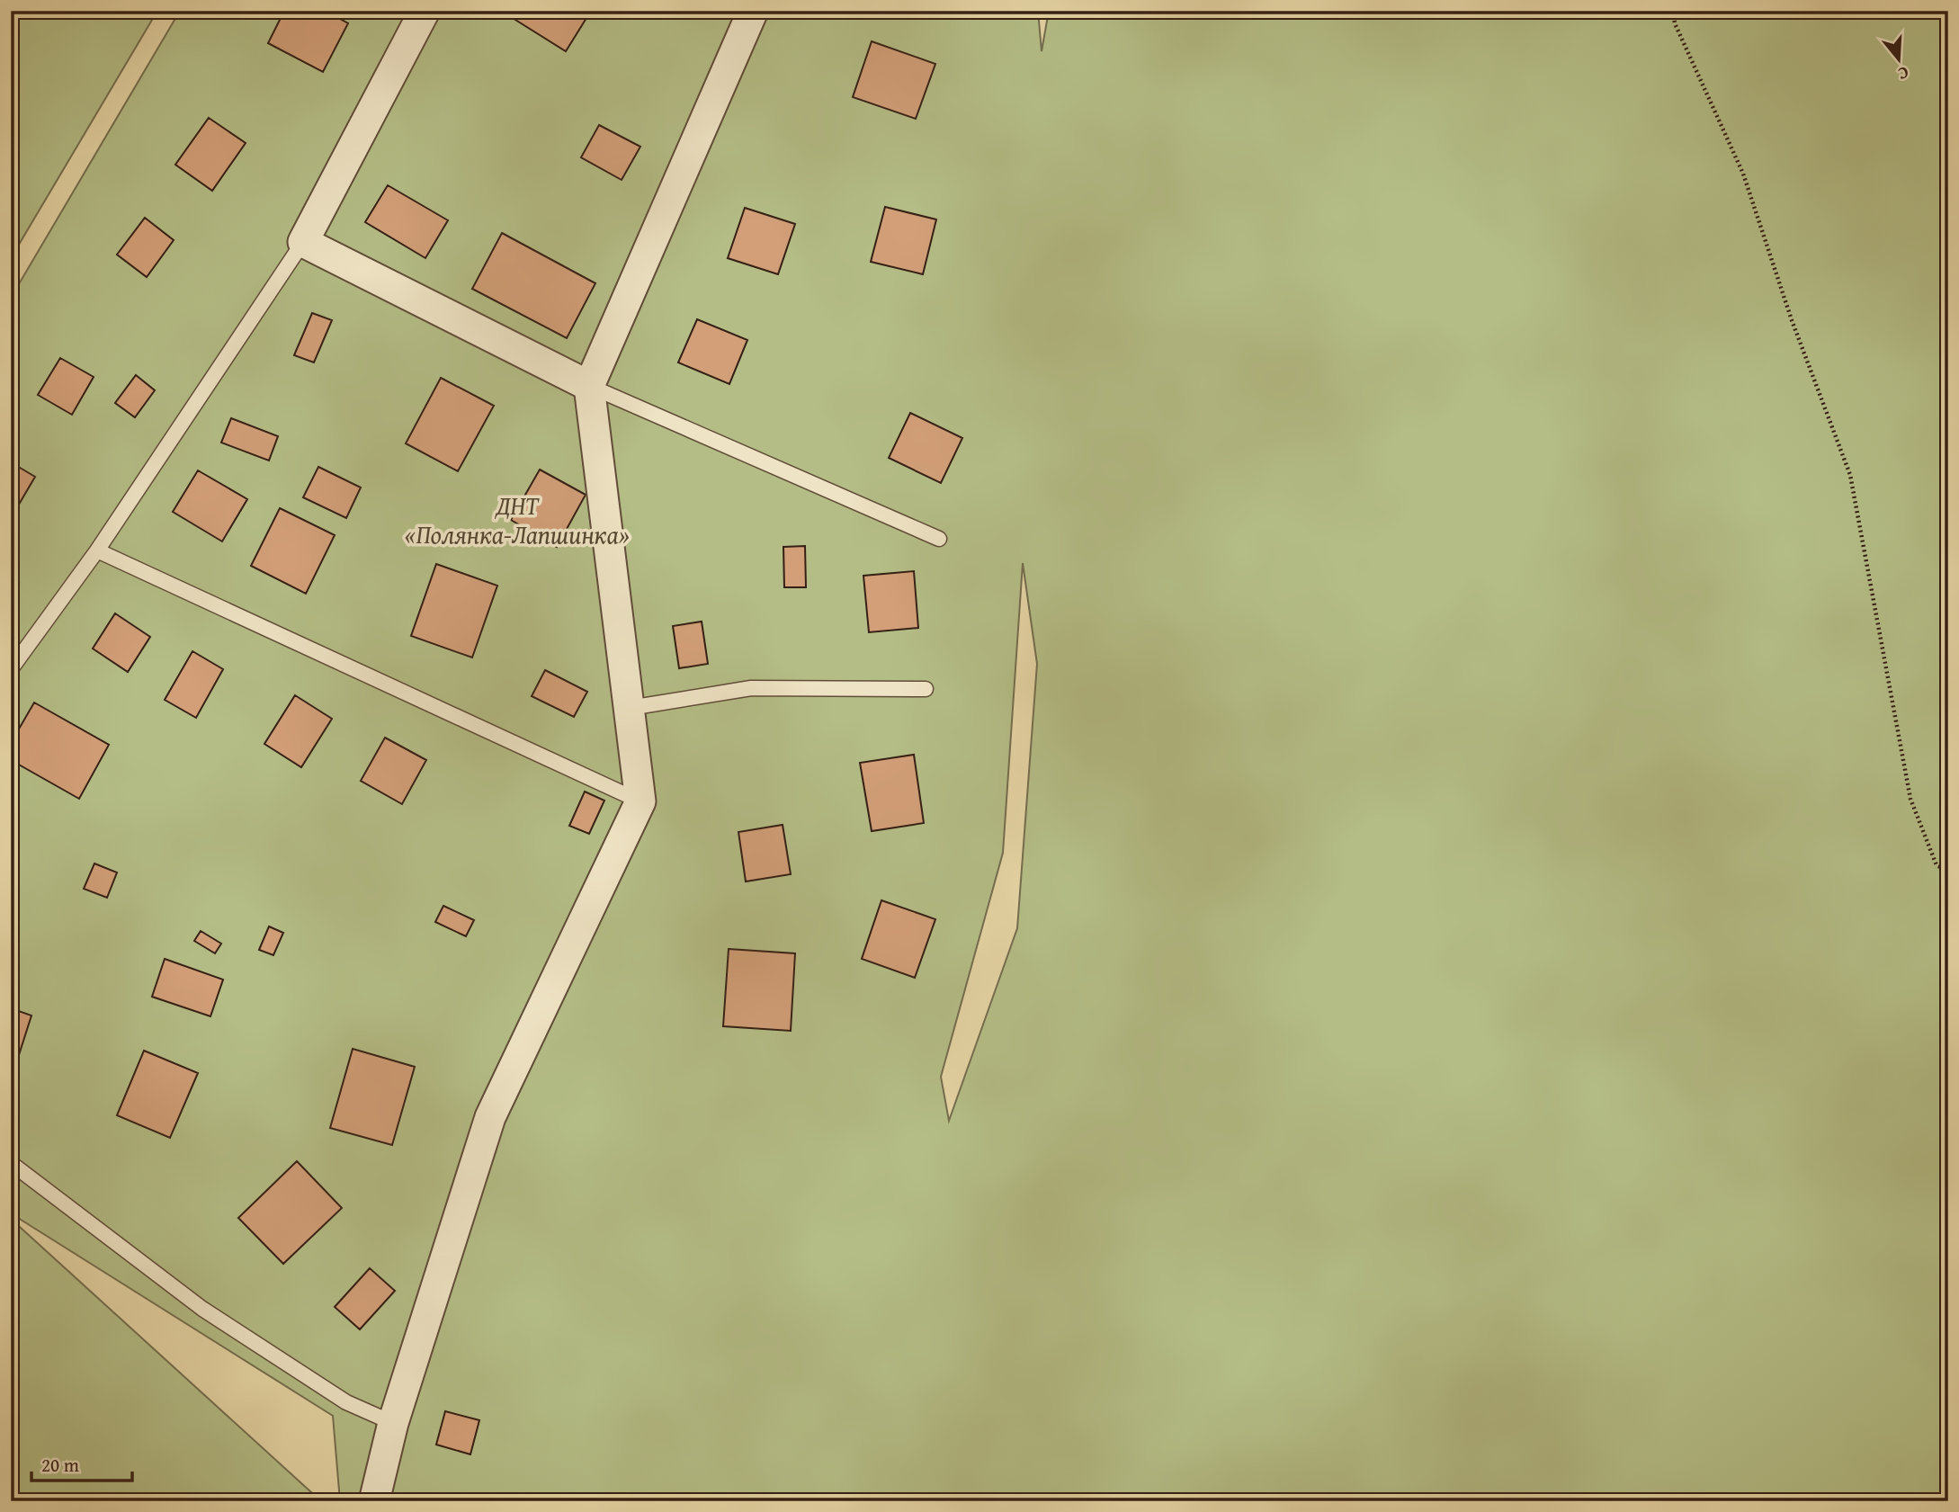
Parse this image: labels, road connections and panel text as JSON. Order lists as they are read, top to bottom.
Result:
{
  "parks": ["ДНТ «Полянка-Лапшинка»"],
  "scale_bar": "20 m",
  "north": "bottom"
}
